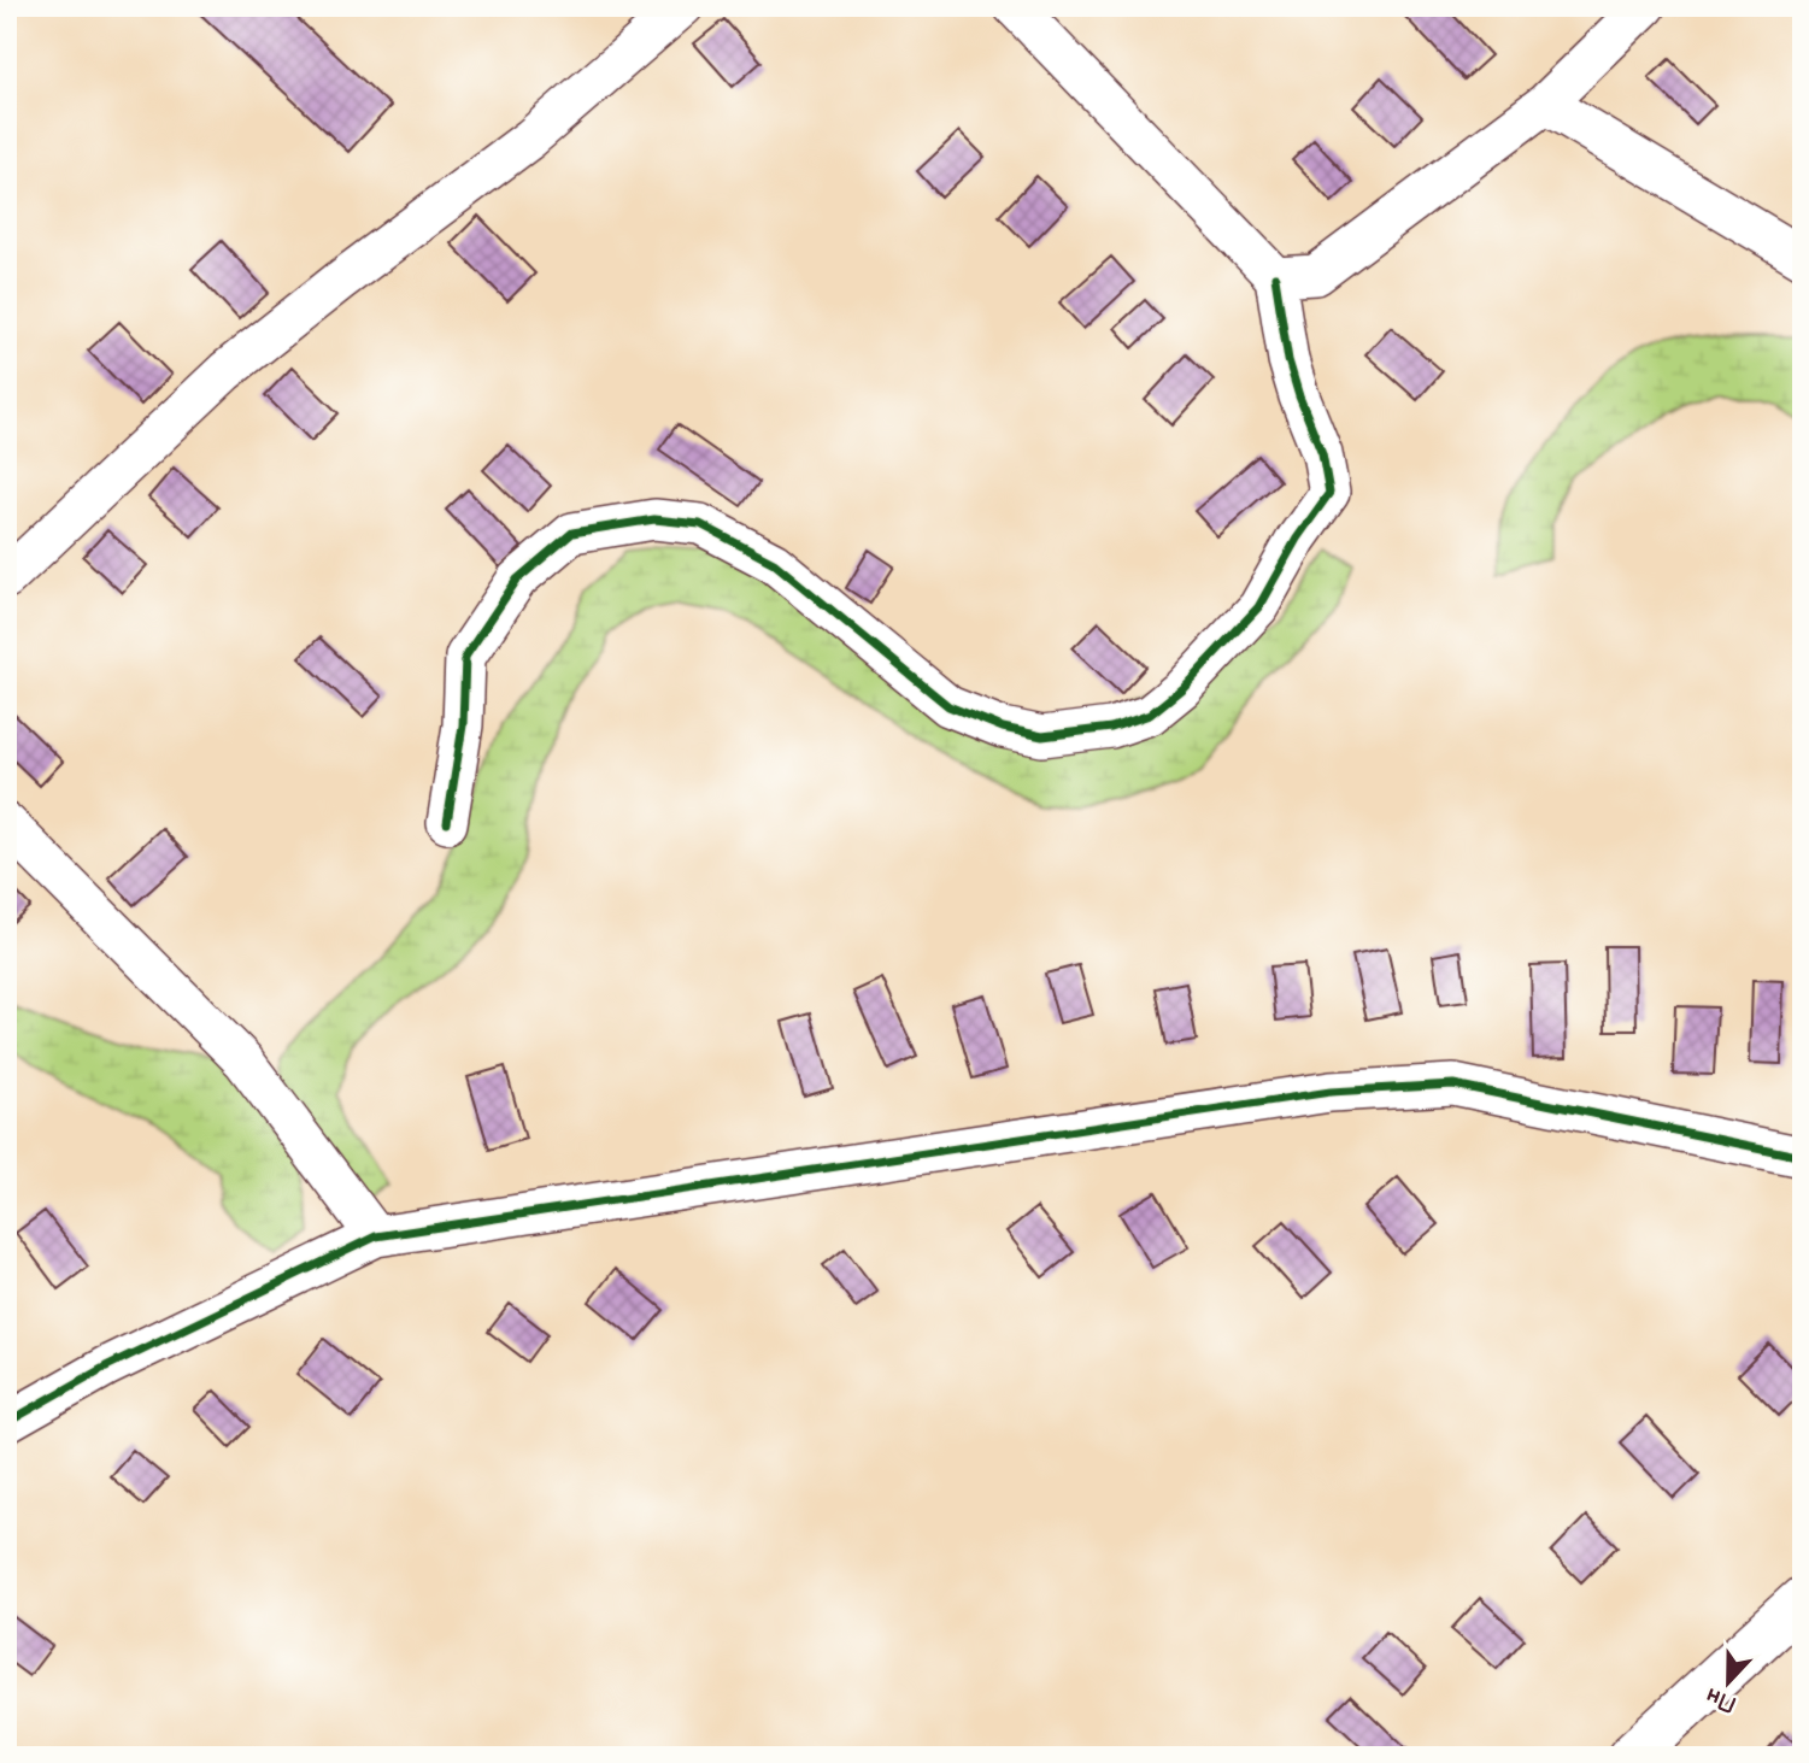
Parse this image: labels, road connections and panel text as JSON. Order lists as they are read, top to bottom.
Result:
{
  "north": "bottom"
}
